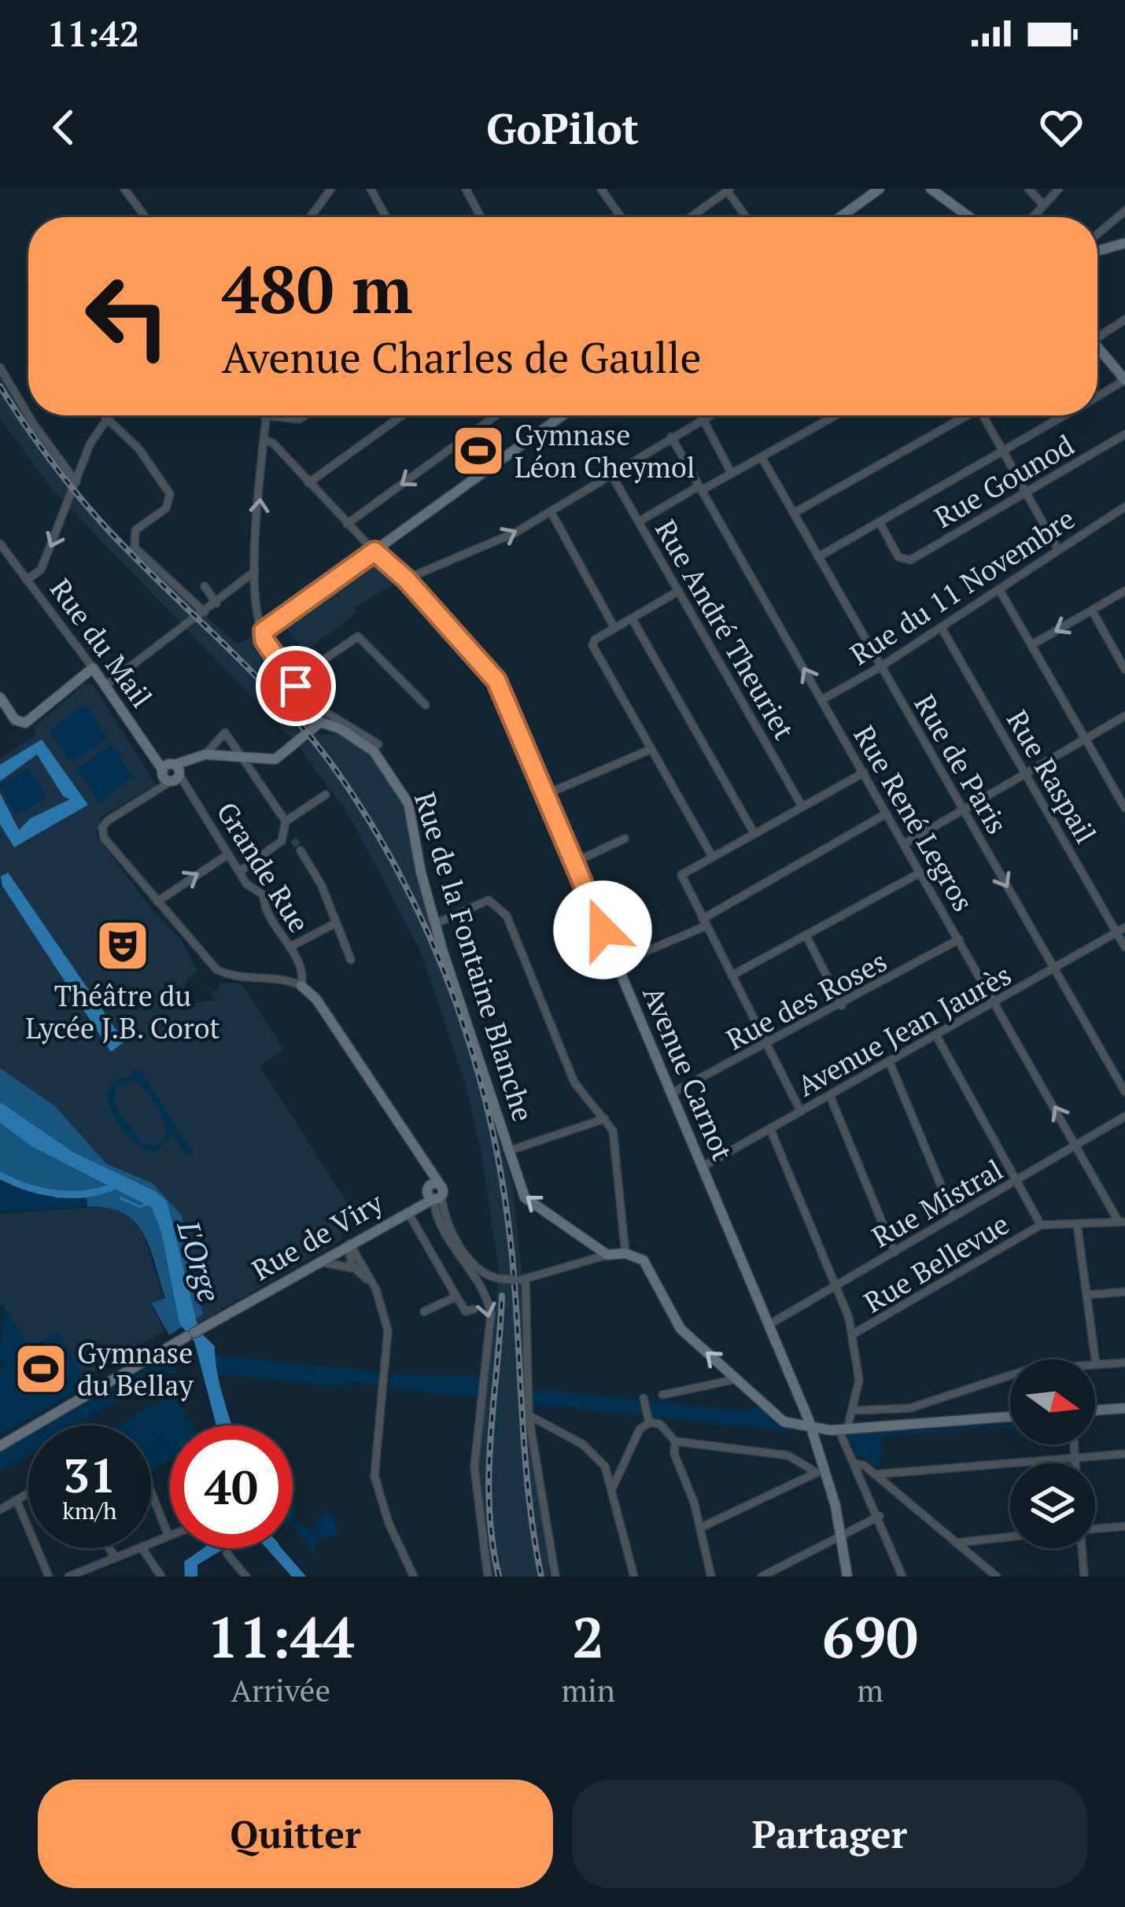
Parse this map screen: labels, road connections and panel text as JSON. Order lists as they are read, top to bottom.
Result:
{
  "streets": {
    "street": [
      "Rue Gounod",
      "Rue du 11 Novembre",
      "Rue André Theuriet",
      "Rue du Mail",
      "Rue de Paris",
      "Rue Raspail",
      "Rue René Legros",
      "Grande Rue",
      "Rue de la Fontaine Blanche",
      "Rue des Roses",
      "Avenue Jean Jaurès",
      "Avenue Carnot",
      "Rue Mistral",
      "Rue de Viry",
      "Rue Bellevue"
    ]
  },
  "crossings": [
    ["Rue du 11 Novembre", "Rue de Paris"],
    ["Rue du 11 Novembre", "Rue Raspail"],
    ["Rue du 11 Novembre", "Rue René Legros"],
    ["Rue du Mail", "Grande Rue"],
    ["Rue de Paris", "Avenue Jean Jaurès"],
    ["Rue Raspail", "Avenue Jean Jaurès"],
    ["Rue René Legros", "Rue des Roses"],
    ["Rue René Legros", "Avenue Jean Jaurès"],
    ["Rue René Legros", "Rue Mistral"],
    ["Rue des Roses", "Avenue Carnot"],
    ["Avenue Jean Jaurès", "Avenue Carnot"],
    ["Avenue Carnot", "Rue Mistral"]
  ],
  "one_way": ["Rue René Legros"],
  "water": ["L'Orge"],
  "places": {
    "sports": ["Gymnase Léon Cheymol", "Gymnase du Bellay"],
    "theatre": ["Théâtre du Lycée J.B. Corot"]
  },
  "north": "right",
  "page": {
    "status": "11:42",
    "header": "GoPilot",
    "turn": ["480 m", "Avenue Charles de Gaulle"],
    "speed": "31 km/h",
    "limit": "40",
    "eta": [
      "11:44",
      "Arrivée",
      "2",
      "min",
      "690",
      "m"
    ],
    "buttons": ["Quitter", "Partager"]
  }
}
